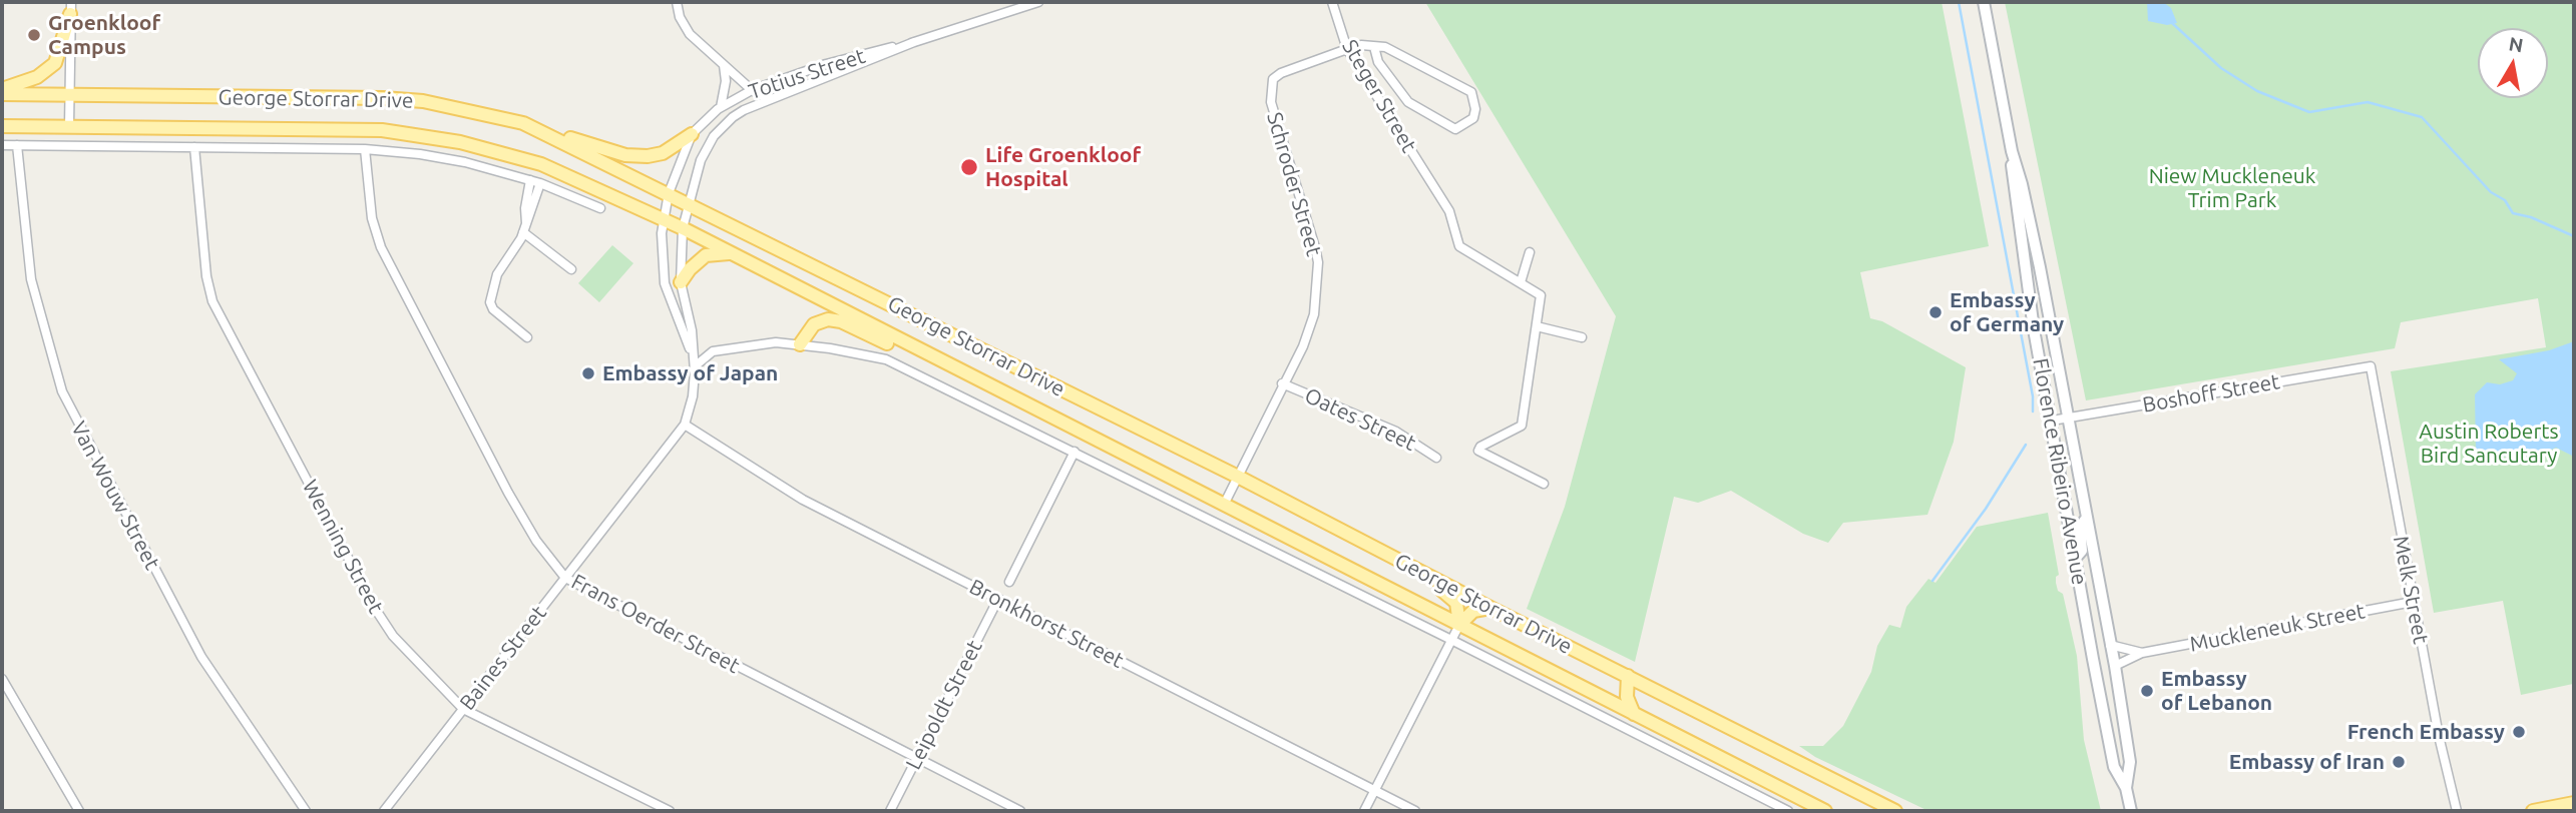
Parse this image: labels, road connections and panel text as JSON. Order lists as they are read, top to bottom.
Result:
{
  "streets": {
    "main road": ["George Storrar Drive", "Florence Ribeiro Avenue"],
    "street": [
      "Totius Street",
      "Steger Street",
      "Schroder Street",
      "Boshoff Street",
      "Oates Street",
      "Van Wouw Street",
      "Wenning Street",
      "Melk Street",
      "Frans Oerder Street",
      "Bronkhorst Street",
      "Muckleneuk Street",
      "Baines Street",
      "Leipoldt Street"
    ]
  },
  "crossings": [
    ["Totius Street", "George Storrar Drive"],
    ["Totius Street", "Baines Street"],
    ["Steger Street", "Schroder Street"],
    ["George Storrar Drive", "Schroder Street"],
    ["George Storrar Drive", "Baines Street"],
    ["Schroder Street", "Oates Street"],
    ["Boshoff Street", "Florence Ribeiro Avenue"],
    ["Boshoff Street", "Melk Street"],
    ["Florence Ribeiro Avenue", "Muckleneuk Street"],
    ["Wenning Street", "Baines Street"],
    ["Melk Street", "Muckleneuk Street"],
    ["Frans Oerder Street", "Baines Street"],
    ["Frans Oerder Street", "Leipoldt Street"],
    ["Bronkhorst Street", "Baines Street"],
    ["Bronkhorst Street", "Leipoldt Street"]
  ],
  "parks": ["Niew Muckleneuk Trim Park", "Austin Roberts Bird Sancutary"],
  "places": [
    "Groenkloof Campus",
    "Life Groenkloof Hospital",
    "Embassy of Germany",
    "Embassy of Japan",
    "Embassy of Lebanon",
    "French Embassy",
    "Embassy of Iran"
  ],
  "north": "top"
}
